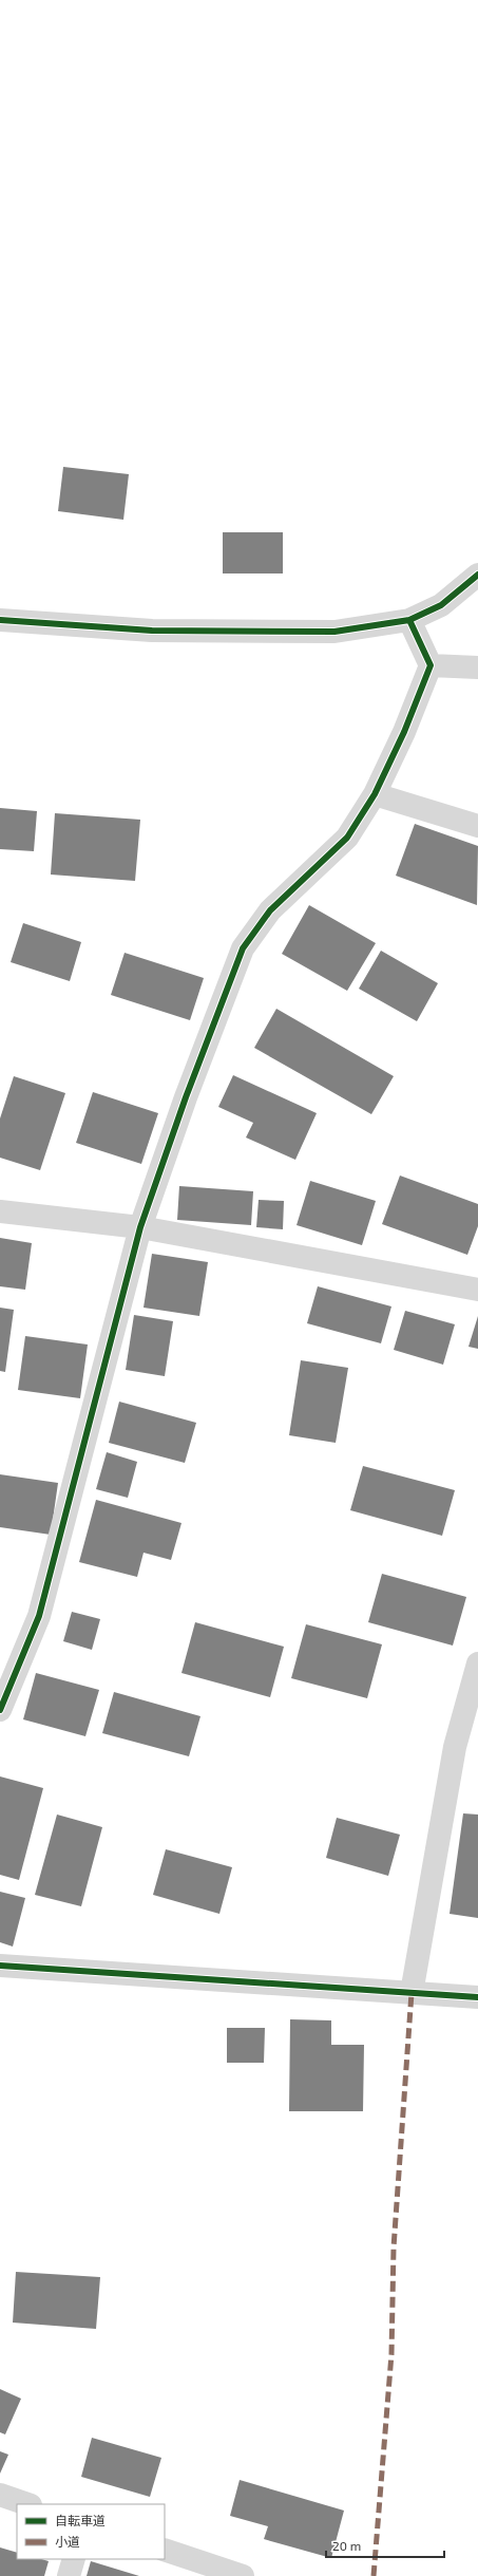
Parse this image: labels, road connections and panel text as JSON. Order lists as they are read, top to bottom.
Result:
{
  "legend": ["自転車道", "小道"],
  "scale_bar": "20 m"
}
